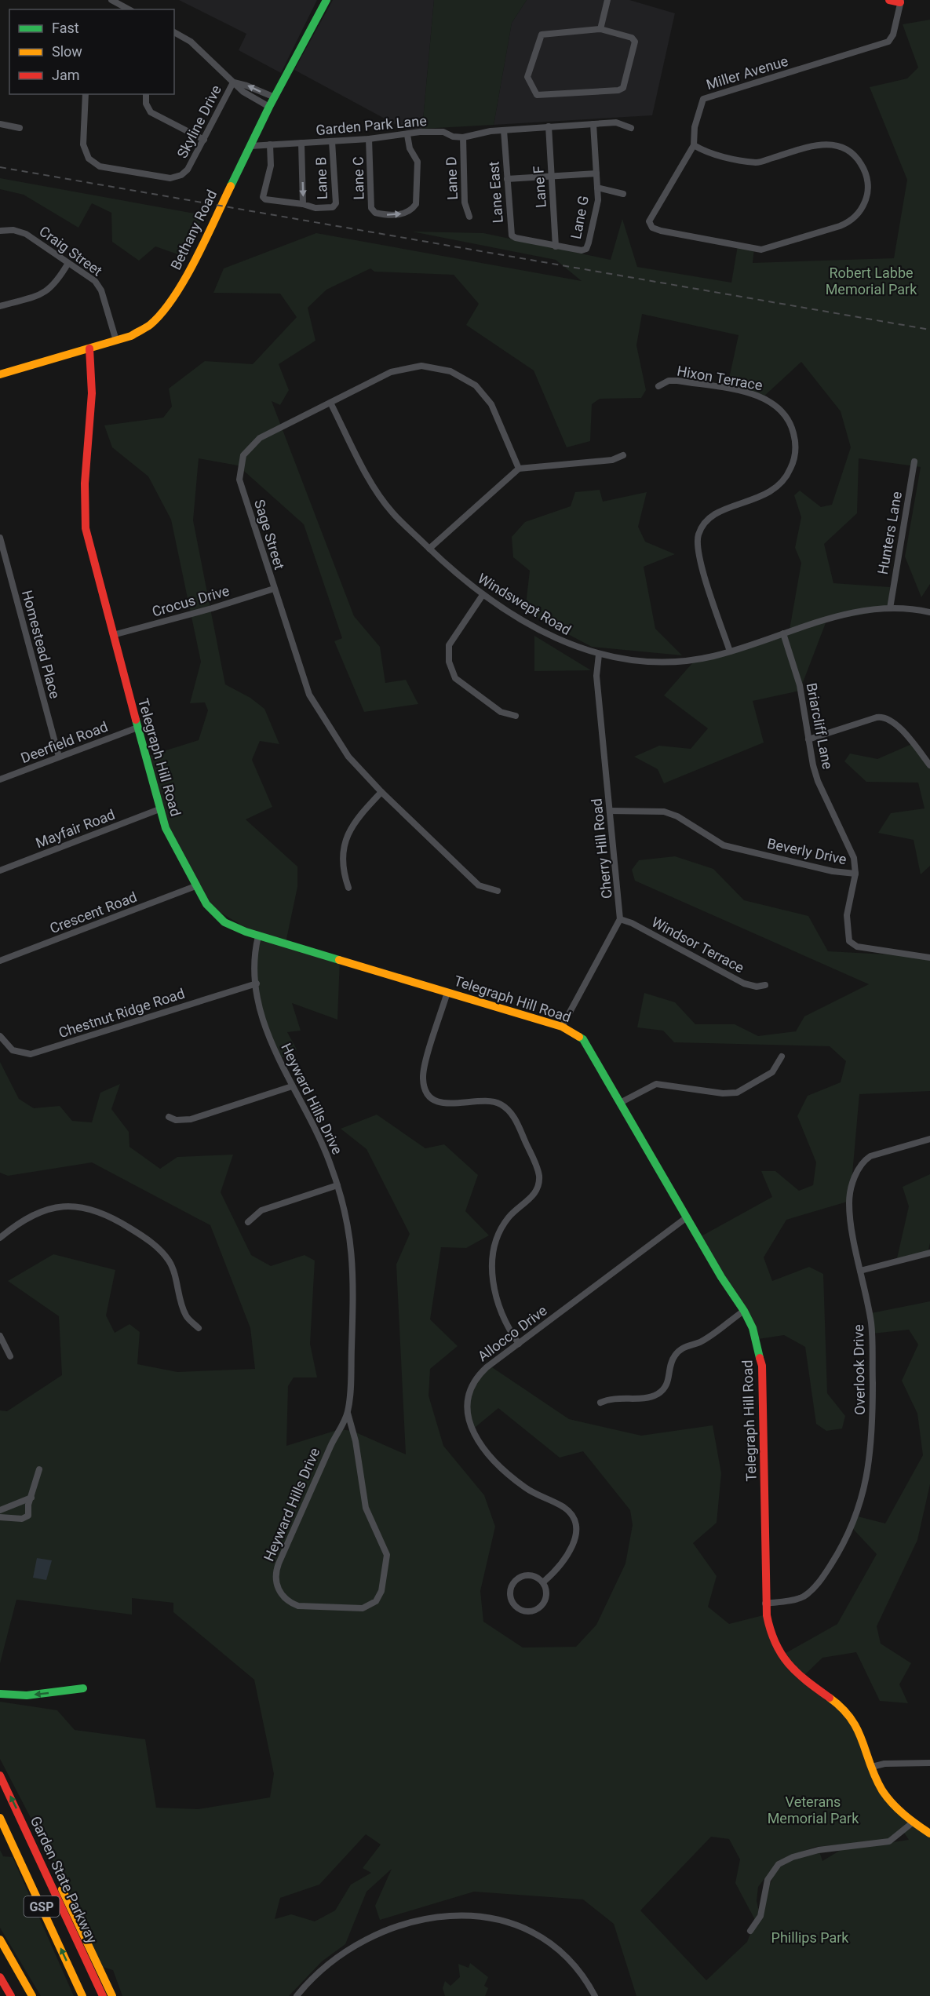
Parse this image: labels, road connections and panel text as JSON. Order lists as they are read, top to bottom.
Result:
{
  "streets": {
    "main road": [
      "Bethany Road",
      "Telegraph Hill Road",
      "Garden State Parkway",
      "GSP"
    ],
    "street": [
      "Miller Avenue",
      "Skyline Drive",
      "Garden Park Lane",
      "Lane B",
      "Lane C",
      "Lane D",
      "Lane F",
      "Lane East",
      "Lane G",
      "Craig Street",
      "Hixon Terrace",
      "Hunters Lane",
      "Sage Street",
      "Crocus Drive",
      "Windswept Road",
      "Homestead Place",
      "Briarcliff Lane",
      "Deerfield Road",
      "Mayfair Road",
      "Cherry Hill Road",
      "Beverly Drive",
      "Crescent Road",
      "Windsor Terrace",
      "Chestnut Ridge Road",
      "Heyward Hills Drive",
      "Allocco Drive",
      "Overlook Drive"
    ]
  },
  "crossings": [
    ["Garden Park Lane", "Lane B"],
    ["Garden Park Lane", "Lane C"],
    ["Garden Park Lane", "Lane D"],
    ["Garden Park Lane", "Lane F"],
    ["Garden Park Lane", "Lane East"],
    ["Garden Park Lane", "Lane G"],
    ["Garden Park Lane", "Bethany Road"],
    ["Lane F", "Lane East"],
    ["Lane F", "Lane G"],
    ["Lane East", "Lane G"],
    ["Bethany Road", "Craig Street"],
    ["Bethany Road", "Telegraph Hill Road"],
    ["Hixon Terrace", "Windswept Road"],
    ["Hunters Lane", "Windswept Road"],
    ["Sage Street", "Crocus Drive"],
    ["Sage Street", "Windswept Road"],
    ["Crocus Drive", "Telegraph Hill Road"],
    ["Windswept Road", "Briarcliff Lane"],
    ["Windswept Road", "Cherry Hill Road"],
    ["Homestead Place", "Deerfield Road"],
    ["Briarcliff Lane", "Beverly Drive"],
    ["Deerfield Road", "Telegraph Hill Road"],
    ["Telegraph Hill Road", "Mayfair Road"],
    ["Telegraph Hill Road", "Crescent Road"],
    ["Telegraph Hill Road", "Heyward Hills Drive"],
    ["Telegraph Hill Road", "Allocco Drive"],
    ["Telegraph Hill Road", "Overlook Drive"],
    ["Cherry Hill Road", "Beverly Drive"],
    ["Cherry Hill Road", "Windsor Terrace"],
    ["Chestnut Ridge Road", "Heyward Hills Drive"]
  ],
  "one_way": ["Lane B"],
  "parks": ["Robert Labbe Memorial Park", "Veterans Memorial Park", "Phillips Park"],
  "legend": ["Fast", "Slow", "Jam"]
}
